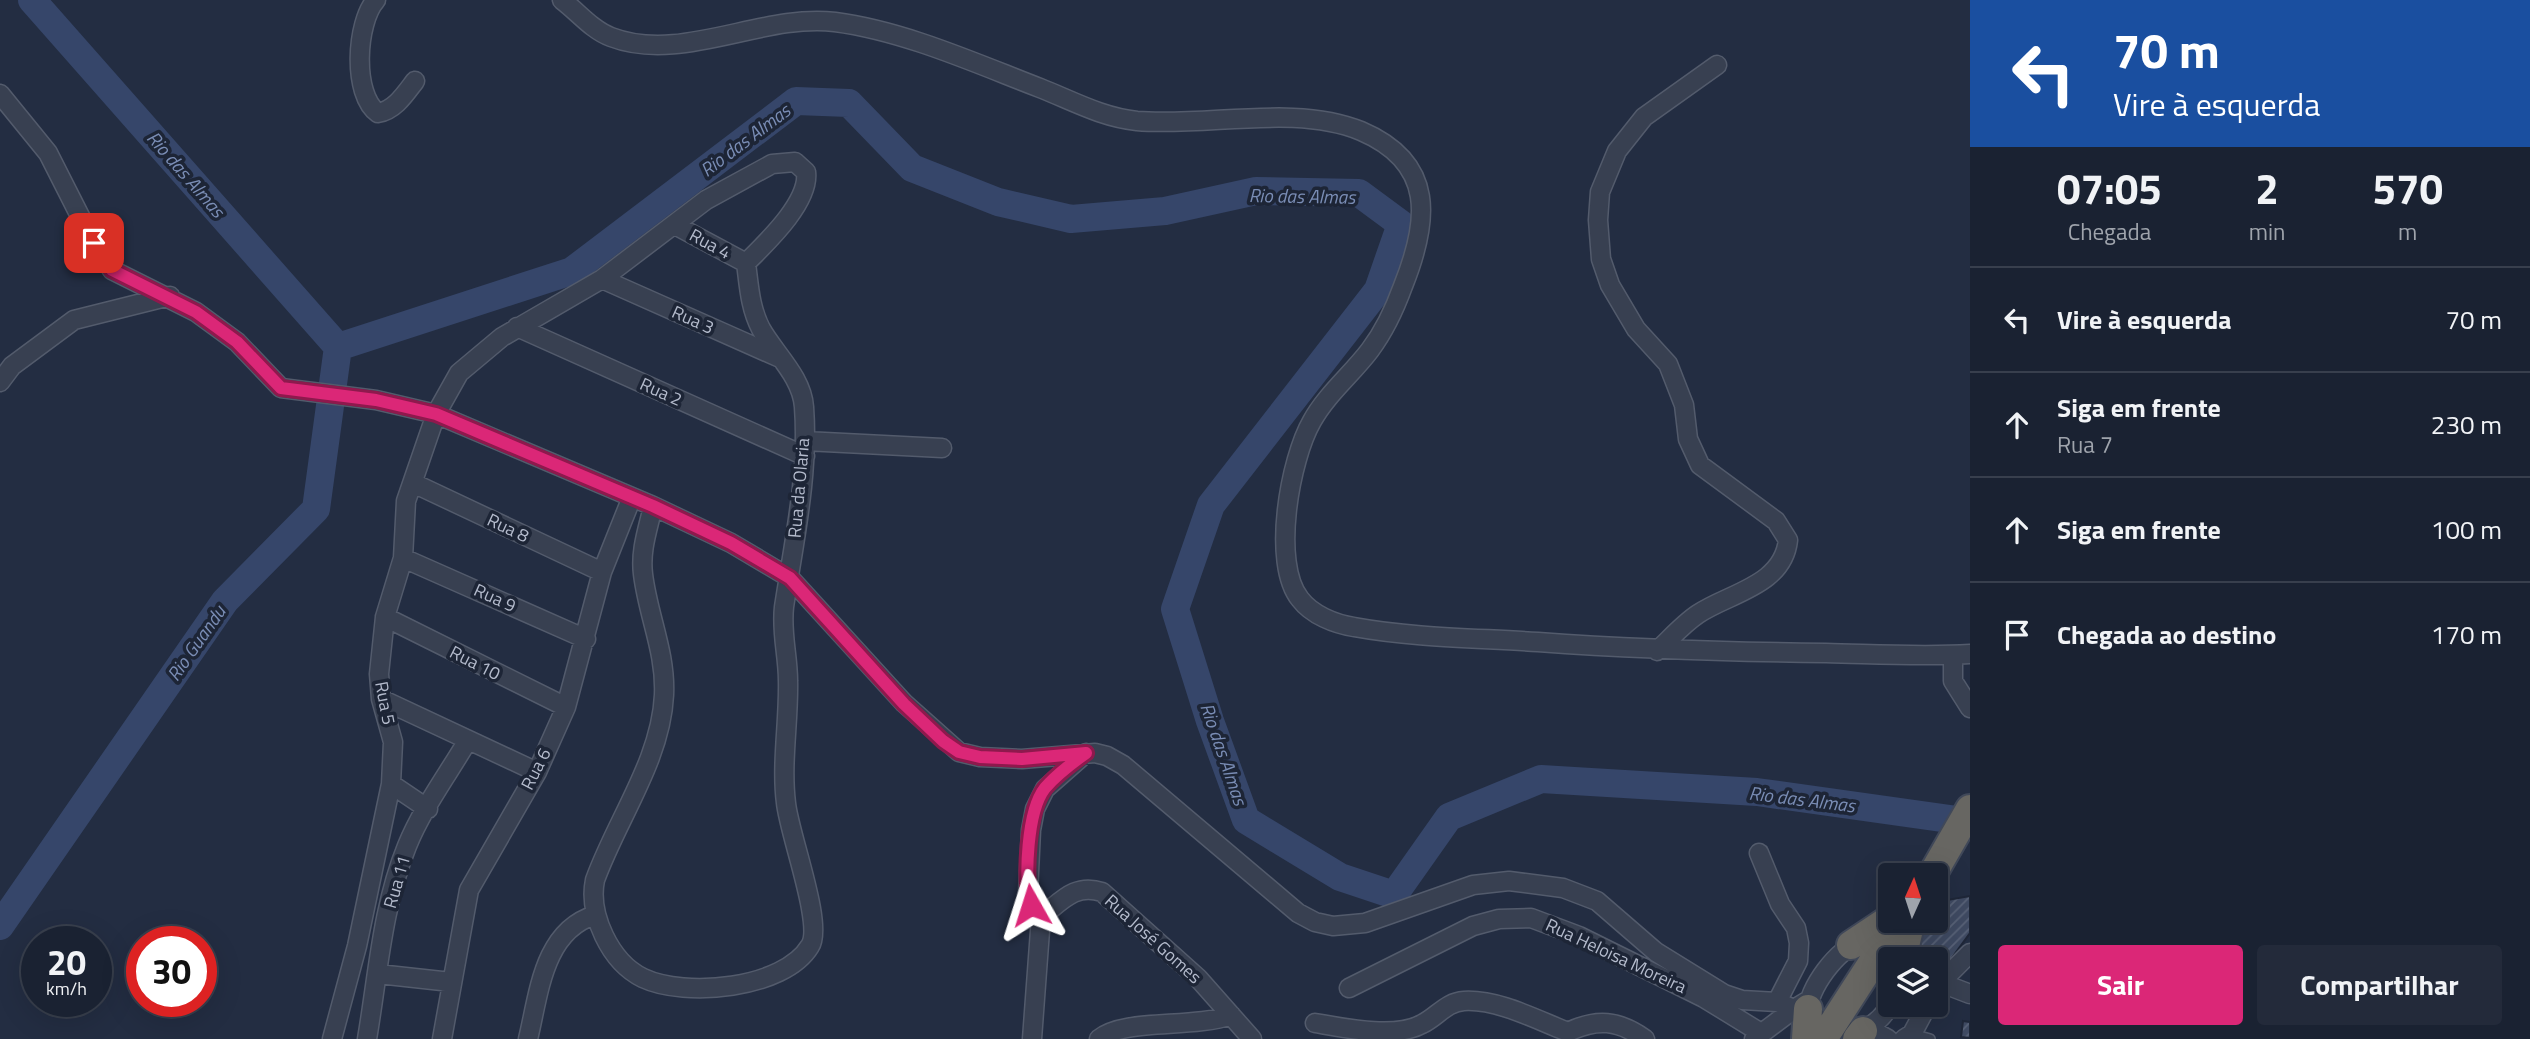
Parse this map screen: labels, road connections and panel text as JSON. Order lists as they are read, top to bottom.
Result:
{
  "streets": {
    "street": [
      "Rua 4",
      "Rua 3",
      "Rua 2",
      "Rua da Olaria",
      "Rua 8",
      "Rua 9",
      "Rua 10",
      "Rua 5",
      "Rua 6",
      "Rua 11",
      "Rua José Gomes",
      "Rua Heloisa Moreira"
    ]
  },
  "crossings": [
    ["Rua 4", "Rua da Olaria"],
    ["Rua 3", "Rua da Olaria"],
    ["Rua 2", "Rua da Olaria"],
    ["Rua 2", "Rua 5"],
    ["Rua 8", "Rua 5"],
    ["Rua 8", "Rua 6"],
    ["Rua 9", "Rua 5"],
    ["Rua 9", "Rua 6"],
    ["Rua 10", "Rua 5"],
    ["Rua 10", "Rua 6"]
  ],
  "water": ["Rio das Almas", "Rio Guandu"],
  "north": "top",
  "page": {
    "turn": ["70 m", "Vire à esquerda"],
    "eta": [
      "07:05",
      "Chegada",
      "2",
      "min",
      "570",
      "m"
    ],
    "list": [
      {
        "name": "Vire à esquerda",
        "value": "70 m"
      },
      {
        "name": "Siga em frente",
        "note": "Rua 7",
        "value": "230 m"
      },
      {
        "name": "Siga em frente",
        "value": "100 m"
      },
      {
        "name": "Chegada ao destino",
        "value": "170 m"
      }
    ],
    "speed": "20 km/h",
    "limit": "30",
    "buttons": ["Sair", "Compartilhar"]
  }
}
